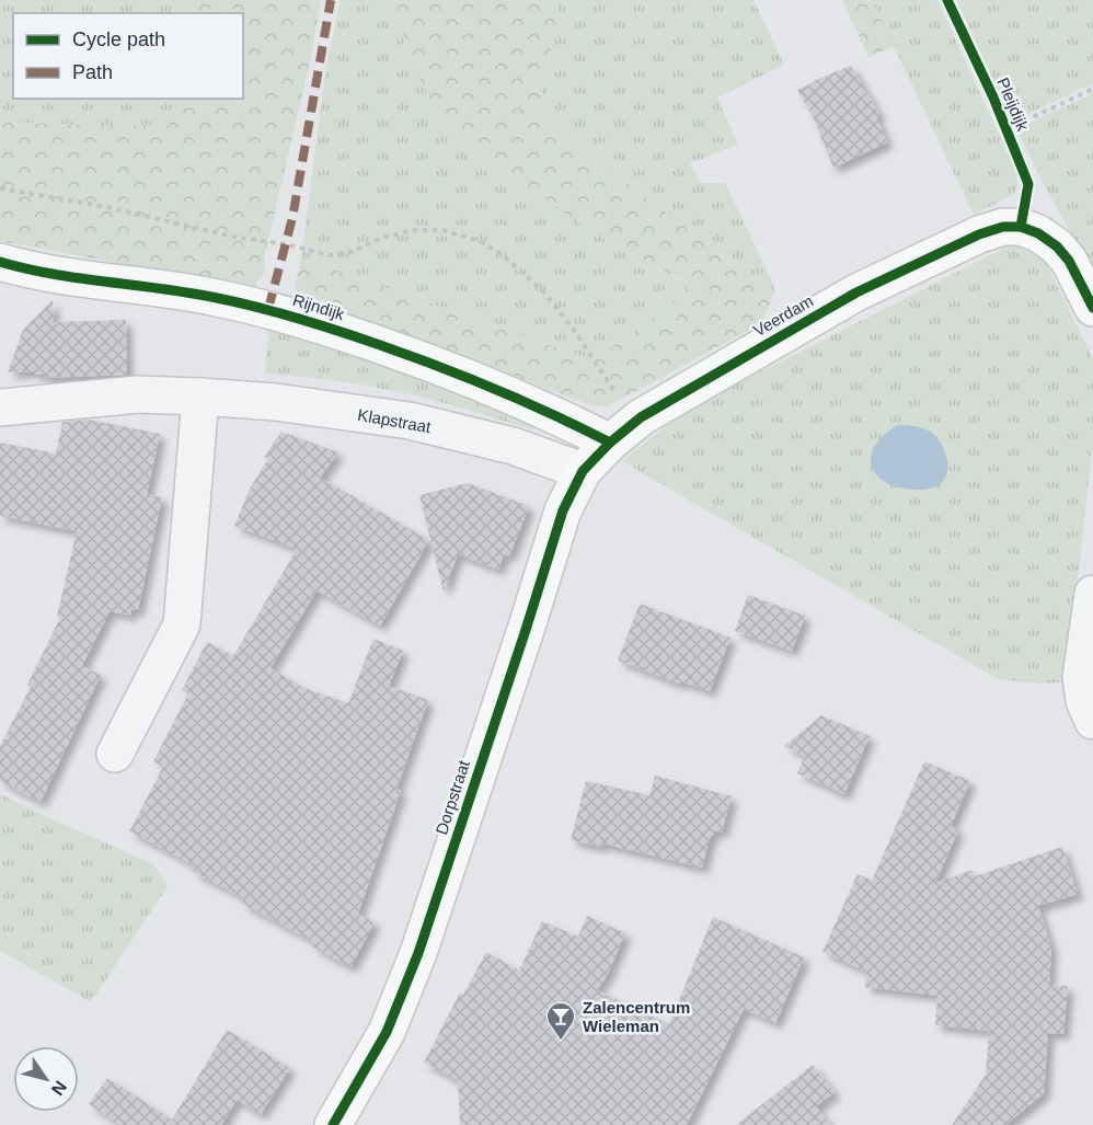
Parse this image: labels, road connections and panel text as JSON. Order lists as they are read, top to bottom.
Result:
{
  "streets": {
    "street": [
      "Rijndijk",
      "Veerdam",
      "Klapstraat",
      "Dorpstraat"
    ],
    "cycle path": ["Pleijdijk"]
  },
  "crossings": [
    ["Rijndijk", "Veerdam"],
    ["Veerdam", "Klapstraat"],
    ["Veerdam", "Dorpstraat"],
    ["Klapstraat", "Dorpstraat"]
  ],
  "places": {
    "bar": ["Zalencentrum Wieleman"]
  },
  "legend": ["Cycle path", "Path"],
  "north": "bottom right"
}
